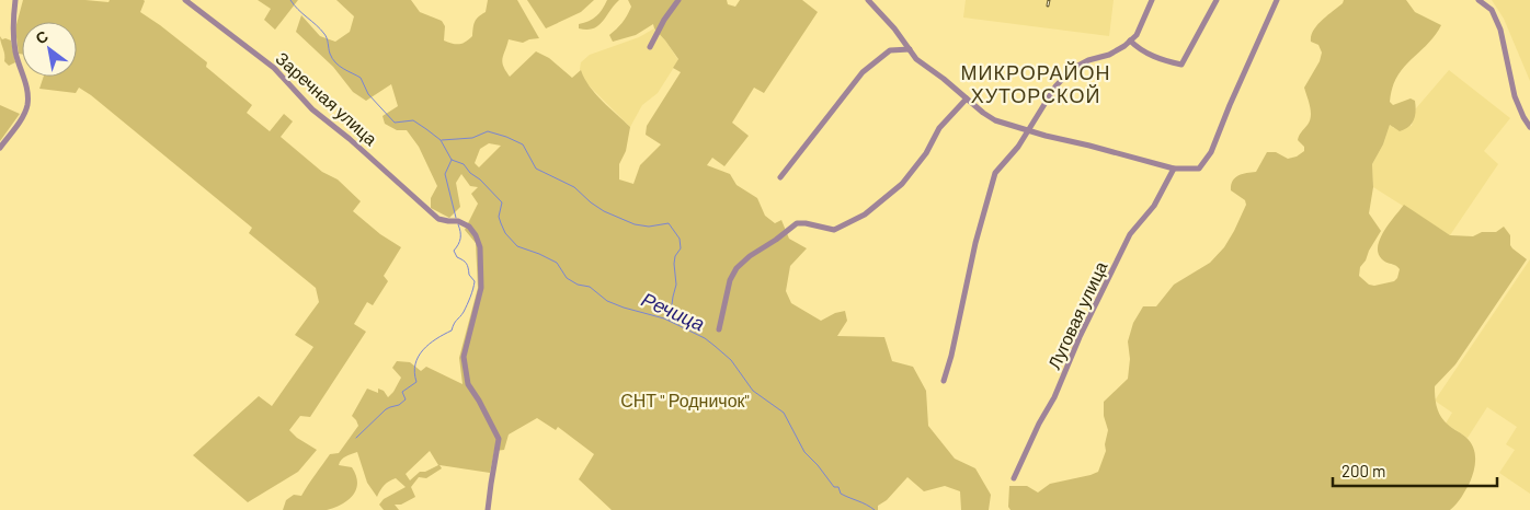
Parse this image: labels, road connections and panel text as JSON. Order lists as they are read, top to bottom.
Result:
{
  "streets": {
    "street": ["Заречная улица", "Луговая улица"]
  },
  "districts": ["МИКРОРАЙОН ХУТОРСКОЙ"],
  "water": ["Речица"],
  "parks": ["СНТ \" Родничок\""],
  "scale_bar": "200 m",
  "north": "top left"
}
